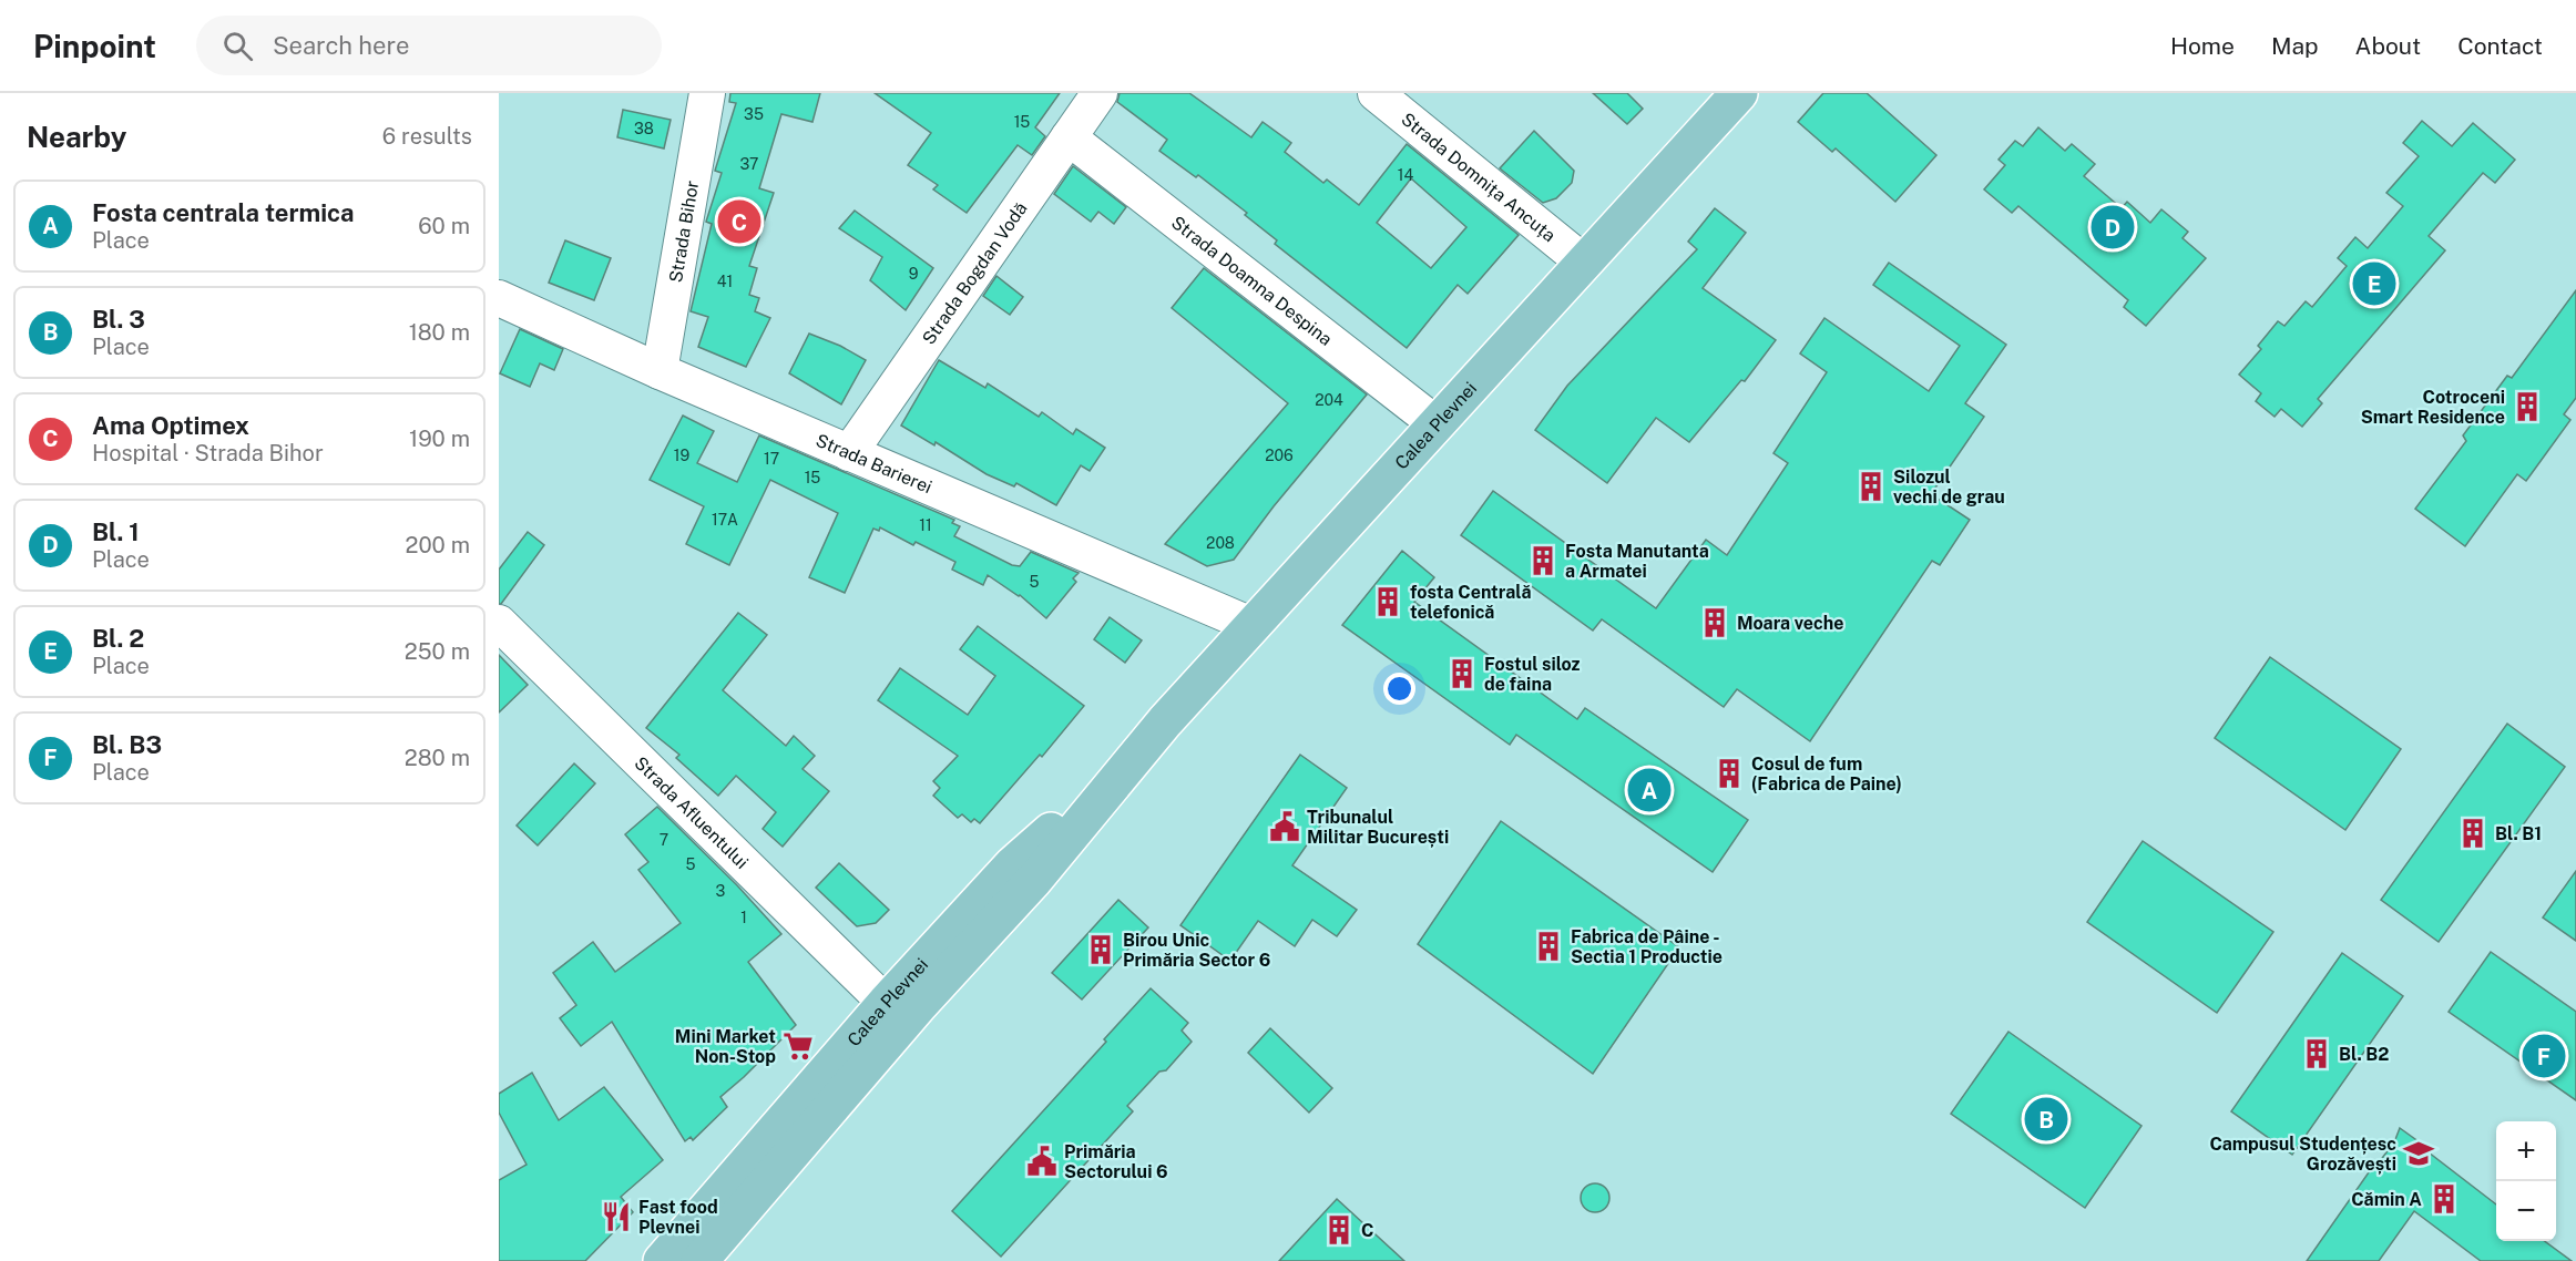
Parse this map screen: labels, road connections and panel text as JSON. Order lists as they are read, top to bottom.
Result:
{
  "streets": {
    "main road": ["Calea Plevnei"],
    "street": [
      "Strada Domnița Ancuța",
      "Strada Bihor",
      "Strada Bogdan Vodă",
      "Strada Doamna Despina",
      "Strada Barierei",
      "Strada Afluentului"
    ]
  },
  "crossings": [
    ["Strada Domnița Ancuța", "Calea Plevnei"],
    ["Strada Bihor", "Strada Barierei"],
    ["Strada Bogdan Vodă", "Strada Doamna Despina"],
    ["Strada Bogdan Vodă", "Strada Barierei"],
    ["Strada Doamna Despina", "Calea Plevnei"],
    ["Calea Plevnei", "Strada Barierei"],
    ["Calea Plevnei", "Strada Afluentului"]
  ],
  "places": {
    "building": [
      "Cotroceni Smart Residence",
      "Silozul vechi de grau",
      "Fosta Manutanta a Armatei",
      "fosta Centrală telefonică",
      "Moara veche",
      "Fostul siloz de faina",
      "Cosul de fum (Fabrica de Paine)",
      "Bl. B1",
      "Fabrica de Pâine - Sectia 1 Productie",
      "Birou Unic Primăria Sector 6",
      "Bl. B2",
      "Cămin A",
      "C"
    ],
    "public building": ["Tribunalul Militar București", "Primăria Sectorului 6"],
    "supermarket": ["Mini Market Non-Stop"],
    "school or university": ["Campusul Studențesc Grozăvești"],
    "restaurant": ["Fast food Plevnei"]
  },
  "house_numbers": [
    "35",
    "15",
    "38",
    "37",
    "14",
    "9",
    "41",
    "204",
    "19",
    "206",
    "17",
    "15",
    "17A",
    "11",
    "208",
    "5",
    "7",
    "5",
    "3",
    "1"
  ],
  "page": {
    "header": "Pinpoint",
    "search": "Search here",
    "nav": [
      "Home",
      "Map",
      "About",
      "Contact"
    ],
    "heading": ["Nearby", "6 results"],
    "list": [
      {
        "mark": "A",
        "name": "Fosta centrala termica",
        "note": "Place",
        "value": "60 m"
      },
      {
        "mark": "B",
        "name": "Bl. 3",
        "note": "Place",
        "value": "180 m"
      },
      {
        "mark": "C",
        "name": "Ama Optimex",
        "note": "Hospital · Strada Bihor",
        "value": "190 m"
      },
      {
        "mark": "D",
        "name": "Bl. 1",
        "note": "Place",
        "value": "200 m"
      },
      {
        "mark": "E",
        "name": "Bl. 2",
        "note": "Place",
        "value": "250 m"
      },
      {
        "mark": "F",
        "name": "Bl. B3",
        "note": "Place",
        "value": "280 m"
      }
    ],
    "pins": [
      "C",
      "D",
      "E",
      "A",
      "F",
      "B"
    ],
    "map_buttons": ["+", "−"]
  }
}
